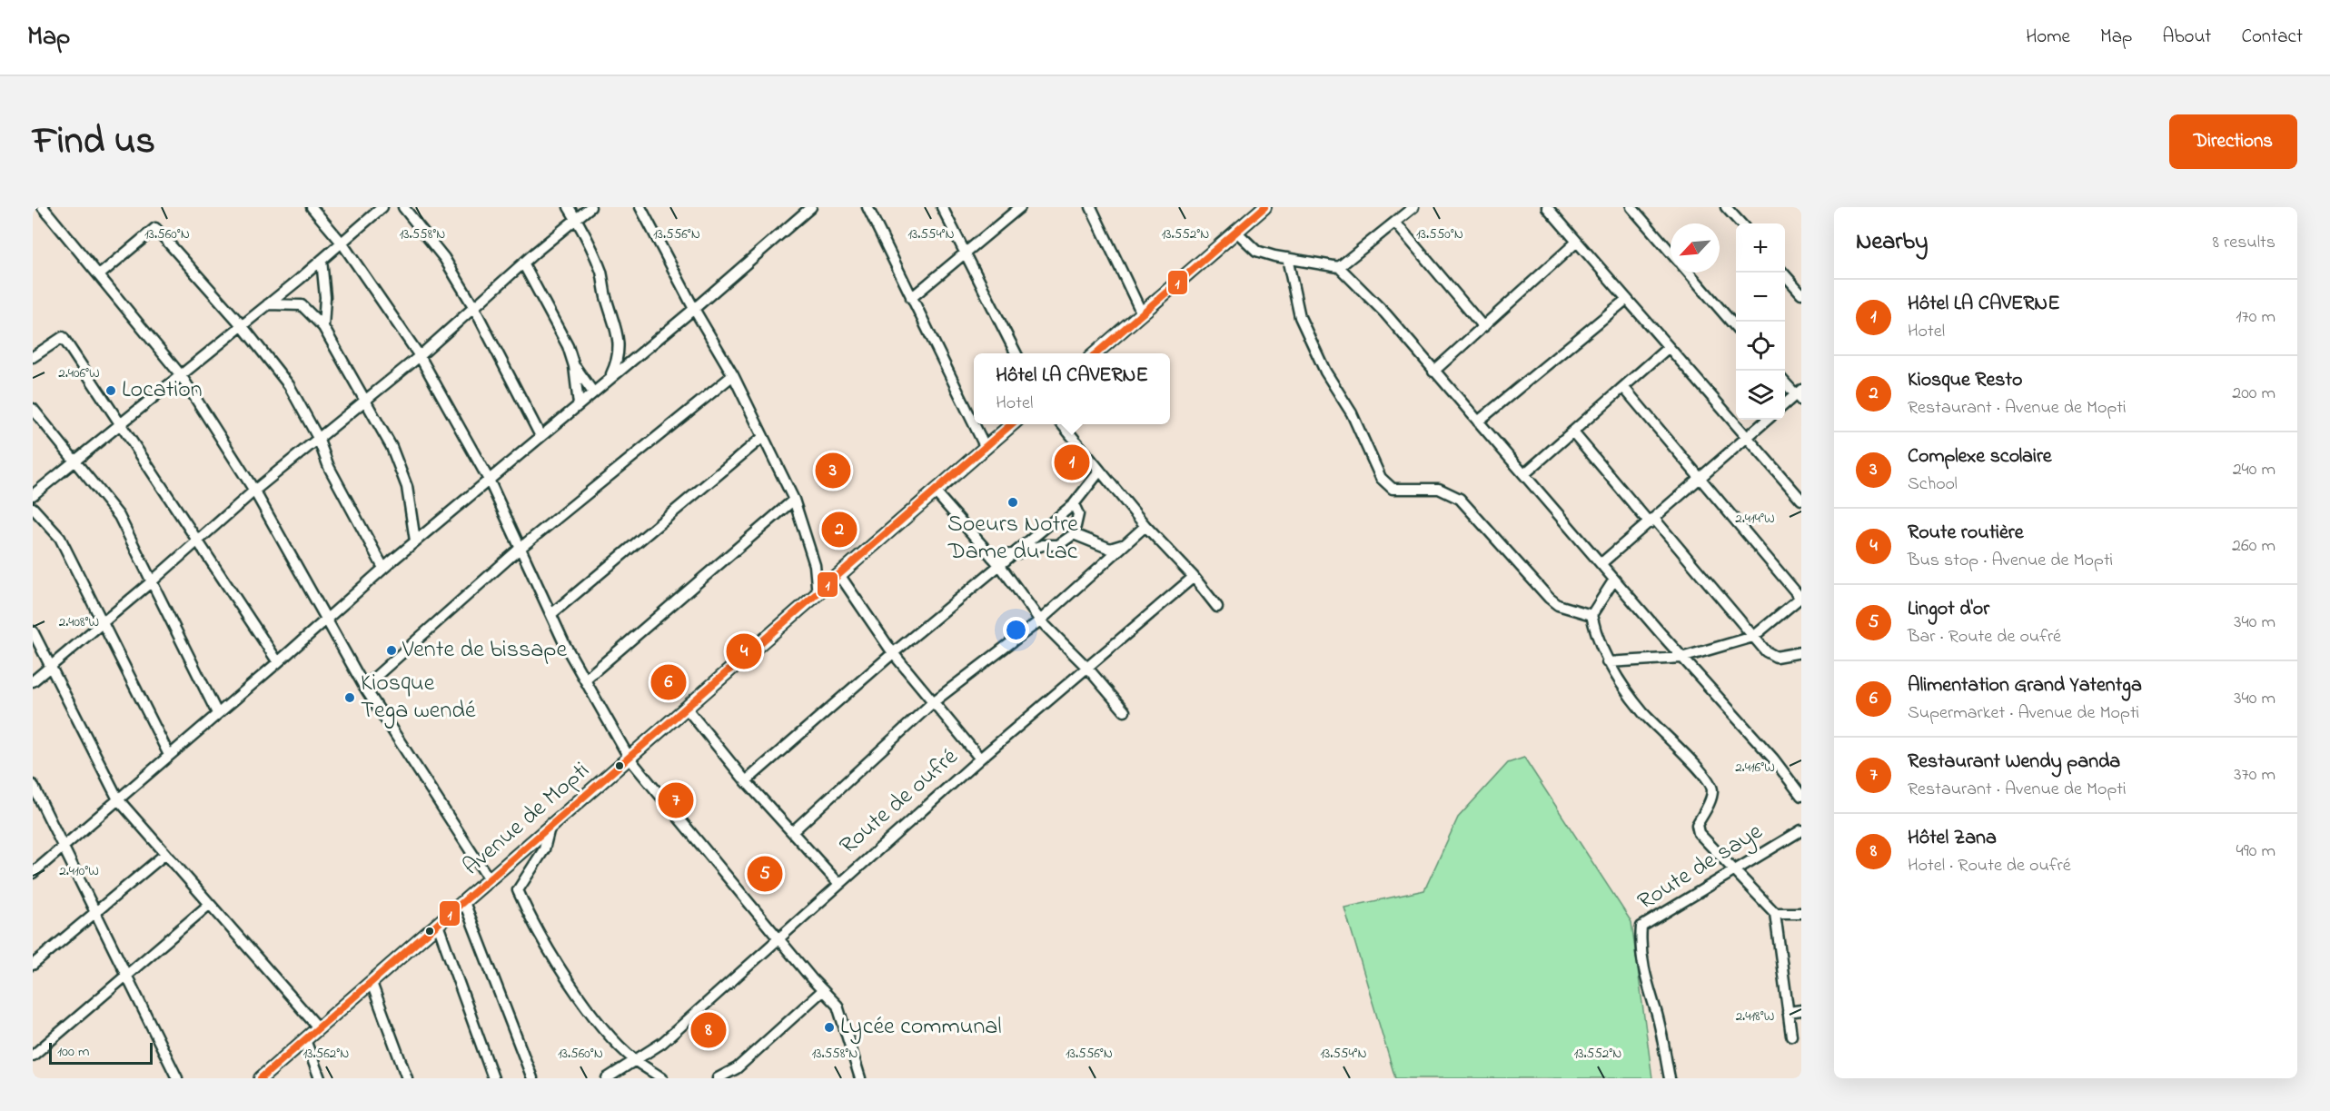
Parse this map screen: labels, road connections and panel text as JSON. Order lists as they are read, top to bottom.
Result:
{
  "streets": {
    "main road": ["Avenue de Mopti"],
    "street": ["Route de oufré", "Route de saye"]
  },
  "places": [
    "Location",
    "Soeurs Notre Dame du Lac",
    "Vente de bissape",
    "Kiosque Tega wendé",
    "Lycée communal"
  ],
  "lines": ["transit line 1"],
  "scale_bar": "100 m",
  "north": "bottom left",
  "page": {
    "header": "Map",
    "nav": [
      "Home",
      "Map",
      "About",
      "Contact"
    ],
    "title": "Find us",
    "buttons": "Directions",
    "heading": ["Nearby", "8 results"],
    "map_buttons": ["+", "−"],
    "list": [
      {
        "mark": "1",
        "name": "Hôtel LA CAVERNE",
        "note": "Hotel",
        "value": "170 m"
      },
      {
        "mark": "2",
        "name": "Kiosque Resto",
        "note": "Restaurant · Avenue de Mopti",
        "value": "200 m"
      },
      {
        "mark": "3",
        "name": "Complexe scolaire",
        "note": "School",
        "value": "240 m"
      },
      {
        "mark": "4",
        "name": "Route routière",
        "note": "Bus stop · Avenue de Mopti",
        "value": "260 m"
      },
      {
        "mark": "5",
        "name": "Lingot d'or",
        "note": "Bar · Route de oufré",
        "value": "340 m"
      },
      {
        "mark": "6",
        "name": "Alimentation Grand Yatentga",
        "note": "Supermarket · Avenue de Mopti",
        "value": "340 m"
      },
      {
        "mark": "7",
        "name": "Restaurant Wendy panda",
        "note": "Restaurant · Avenue de Mopti",
        "value": "370 m"
      },
      {
        "mark": "8",
        "name": "Hôtel Zana",
        "note": "Hotel · Route de oufré",
        "value": "490 m"
      }
    ],
    "popup": ["Hôtel LA CAVERNE", "Hotel"],
    "pins": [
      "1",
      "3",
      "2",
      "4",
      "6",
      "7",
      "5",
      "8"
    ],
    "scale": "100 m"
  },
  "coordinates": [
    "13.560°N",
    "13.558°N",
    "13.556°N",
    "13.554°N",
    "13.552°N",
    "13.550°N",
    "2.406°W",
    "2.414°W",
    "2.408°W",
    "2.416°W",
    "2.410°W",
    "2.418°W",
    "13.562°N"
  ]
}
